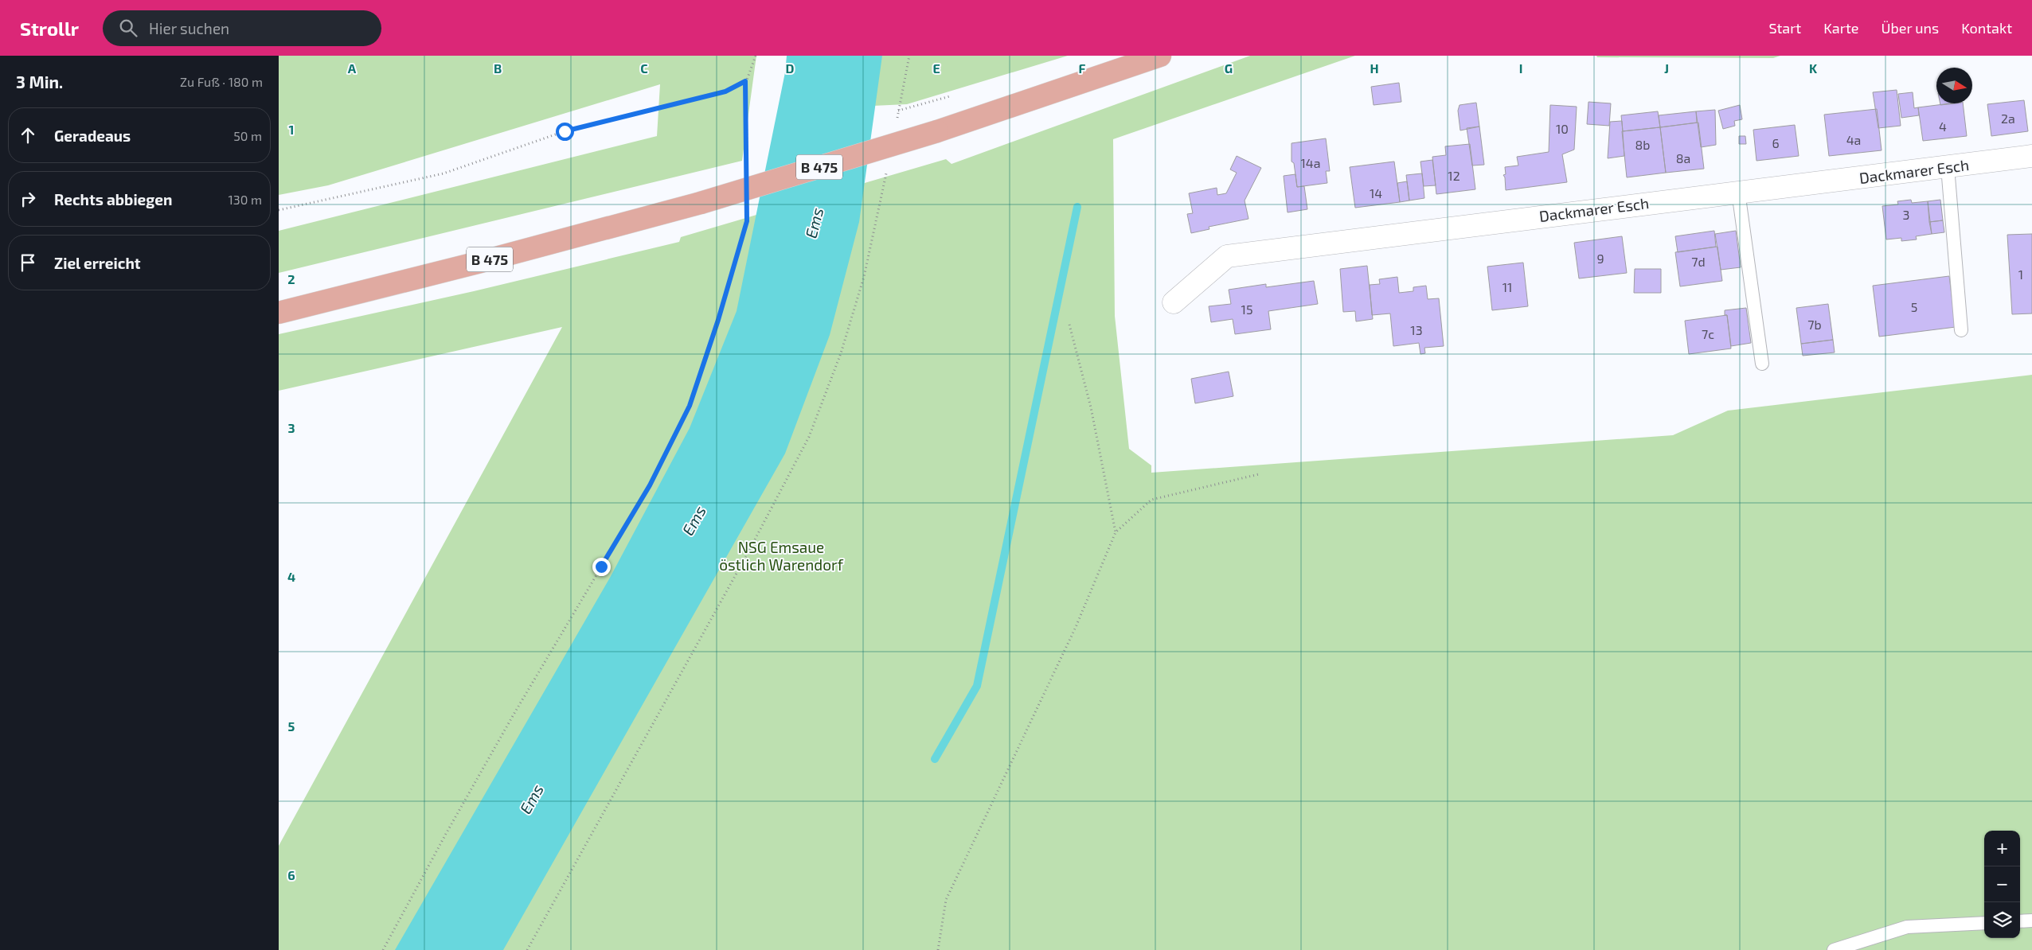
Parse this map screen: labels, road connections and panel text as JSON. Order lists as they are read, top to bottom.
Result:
{
  "streets": {
    "main road": ["B 475"],
    "street": ["Dackmarer Esch"]
  },
  "water": ["Ems"],
  "parks": ["NSG Emsaue östlich Warendorf"],
  "house_numbers": [
    "2a",
    "4",
    "10",
    "4a",
    "6",
    "8b",
    "8a",
    "14a",
    "12",
    "14",
    "3",
    "9",
    "7d",
    "1",
    "11",
    "5",
    "15",
    "7b",
    "13",
    "7c"
  ],
  "north": "right",
  "page": {
    "header": "Strollr",
    "search": "Hier suchen",
    "nav": [
      "Start",
      "Karte",
      "Über uns",
      "Kontakt"
    ],
    "heading": ["3 Min.", "Zu Fuß · 180 m"],
    "list": [
      ["Geradeaus", "50 m"],
      ["Rechts abbiegen", "130 m"],
      "Ziel erreicht"
    ],
    "map_buttons": ["+", "−"]
  },
  "grid": {
    "columns": [
      "A",
      "B",
      "C",
      "D",
      "E",
      "F",
      "G",
      "H",
      "I",
      "J",
      "K"
    ],
    "rows": [
      "1",
      "2",
      "3",
      "4",
      "5",
      "6"
    ]
  }
}
